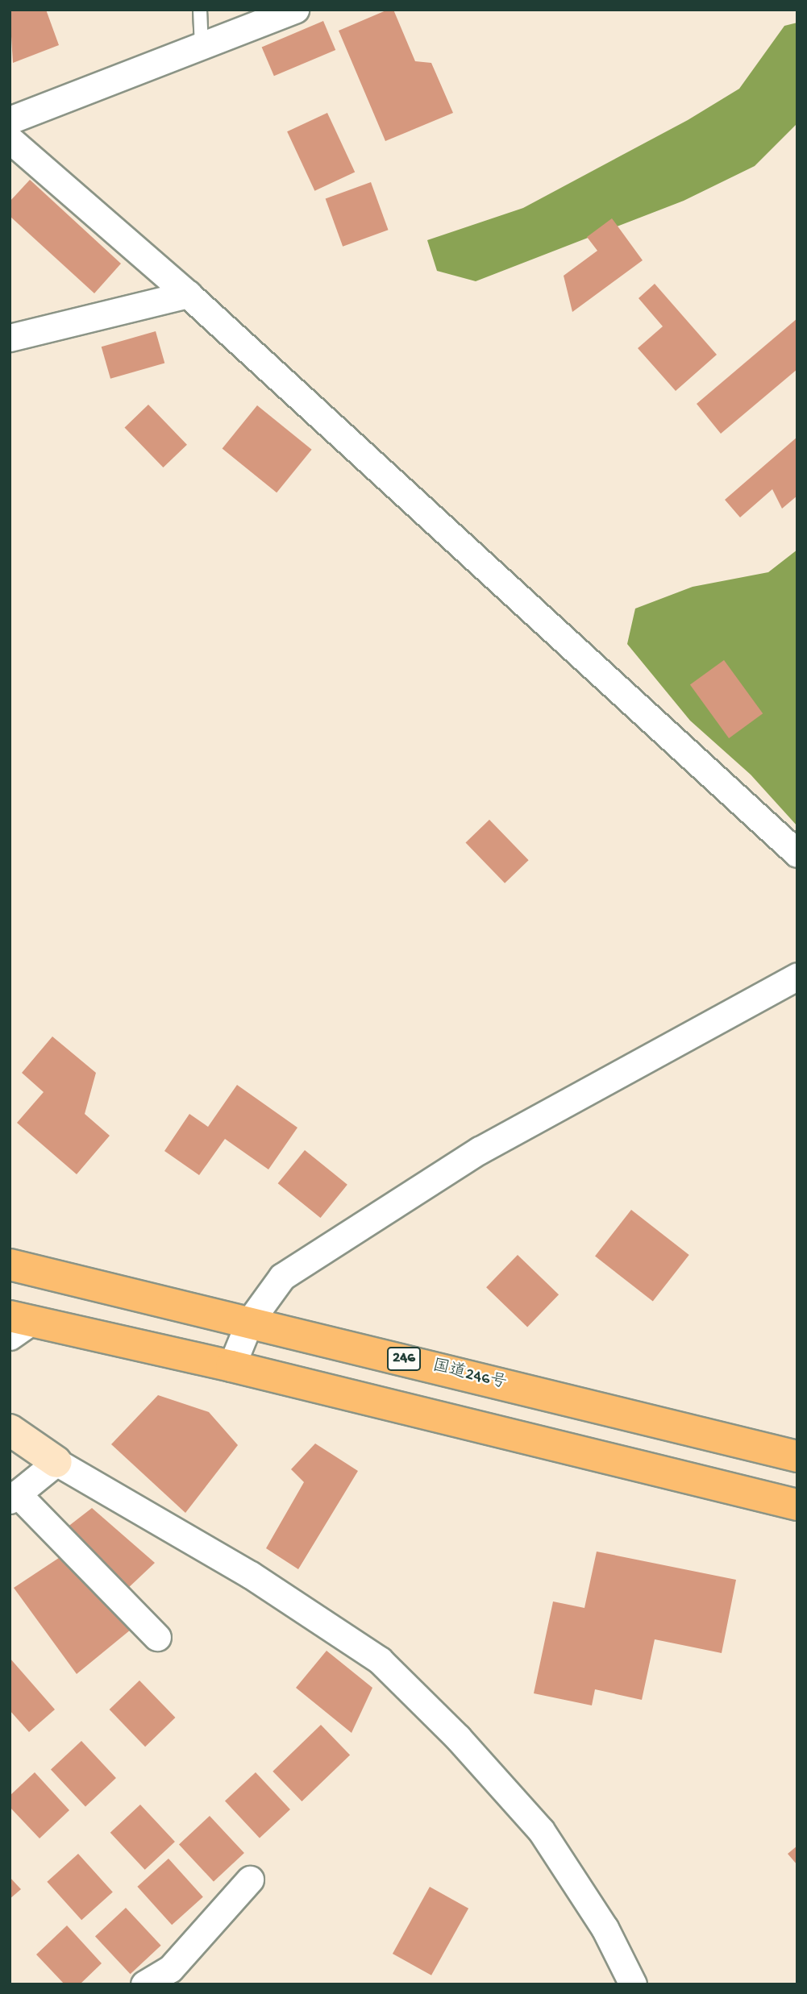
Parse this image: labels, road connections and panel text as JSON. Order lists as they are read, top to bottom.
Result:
{
  "streets": {
    "highway": ["246", "国道246号"]
  }
}
